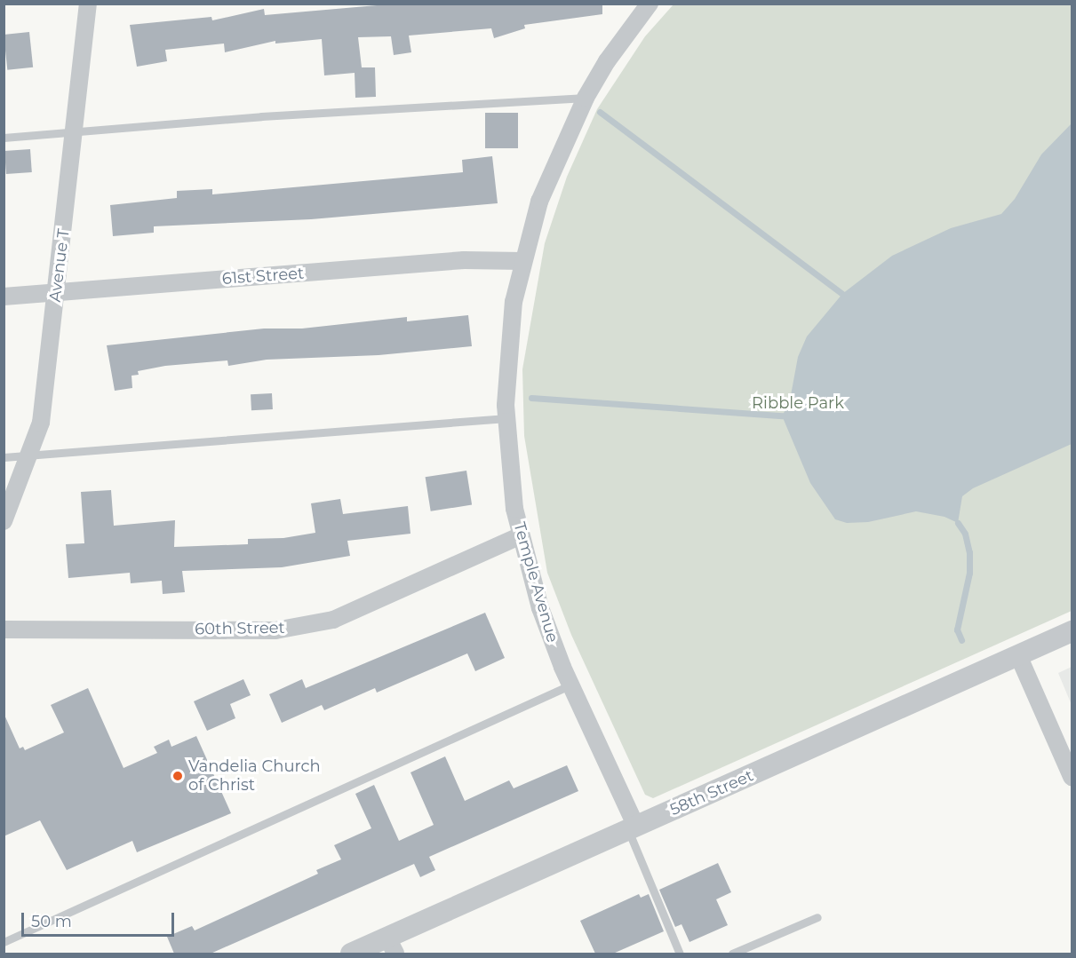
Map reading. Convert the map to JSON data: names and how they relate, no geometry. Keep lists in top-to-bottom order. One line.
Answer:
{"streets":{"street":["Avenue T","61st Street","Temple Avenue","60th Street","58th Street"]},"crossings":[["Avenue T","61st Street"],["61st Street","Temple Avenue"],["Temple Avenue","60th Street"],["Temple Avenue","58th Street"]],"parks":["Ribble Park"],"places":["Vandelia Church of Christ"],"scale_bar":"50 m"}
